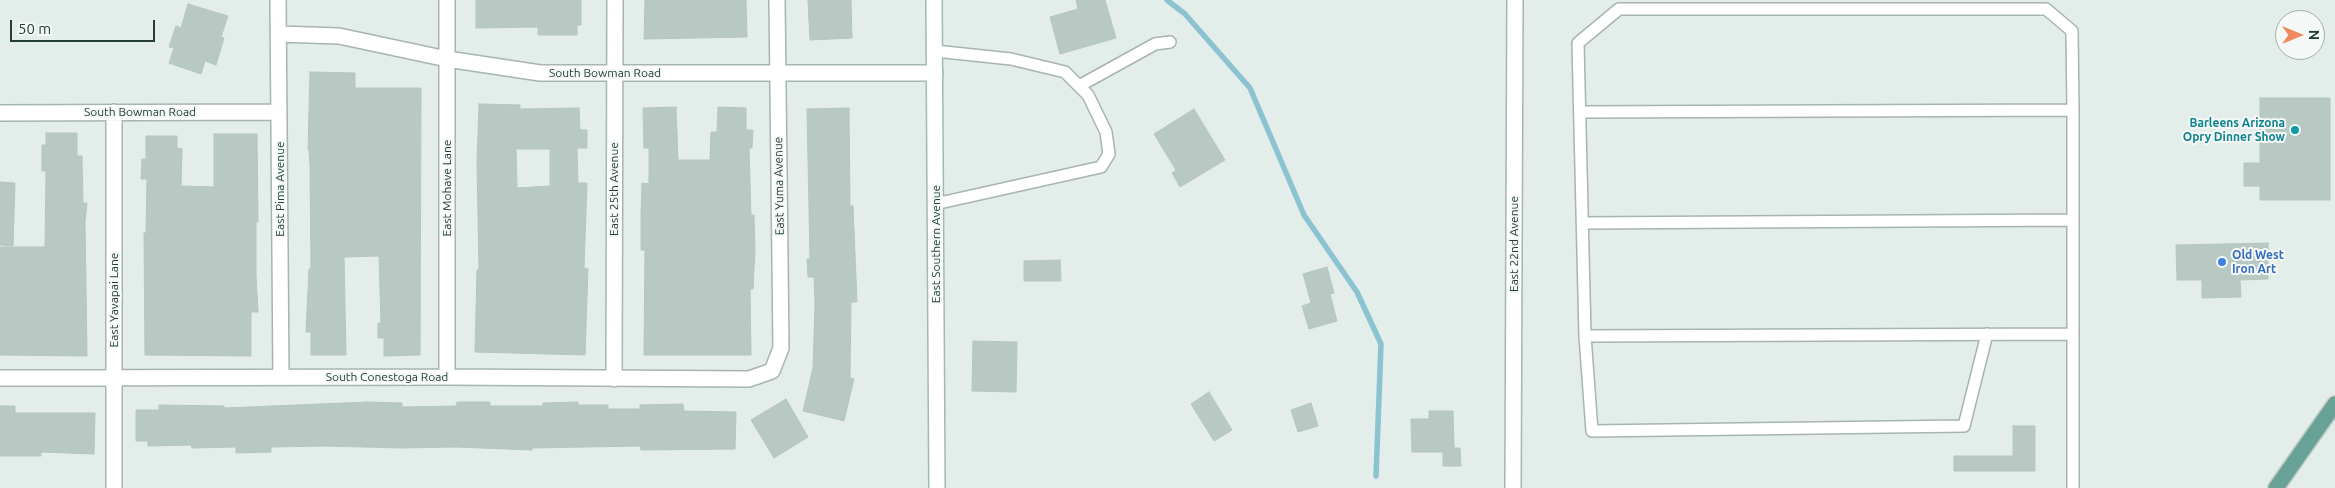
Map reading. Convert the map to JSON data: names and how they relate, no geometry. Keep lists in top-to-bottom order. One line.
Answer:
{"streets":{"street":["South Bowman Road","East Yuma Avenue","East Mohave Lane","East Pima Avenue","East 25th Avenue","East Southern Avenue","East 22nd Avenue","East Yavapai Lane","South Conestoga Road"]},"crossings":[["South Bowman Road","East Yuma Avenue"],["South Bowman Road","East Mohave Lane"],["South Bowman Road","East Pima Avenue"],["South Bowman Road","East 25th Avenue"],["South Bowman Road","East Southern Avenue"],["South Bowman Road","East Yavapai Lane"],["East Yuma Avenue","South Conestoga Road"],["East Mohave Lane","South Conestoga Road"],["East Pima Avenue","South Conestoga Road"],["East 25th Avenue","South Conestoga Road"],["East Yavapai Lane","South Conestoga Road"]],"places":["Barleens Arizona Opry Dinner Show","Old West Iron Art"],"scale_bar":"50 m","north":"right"}
